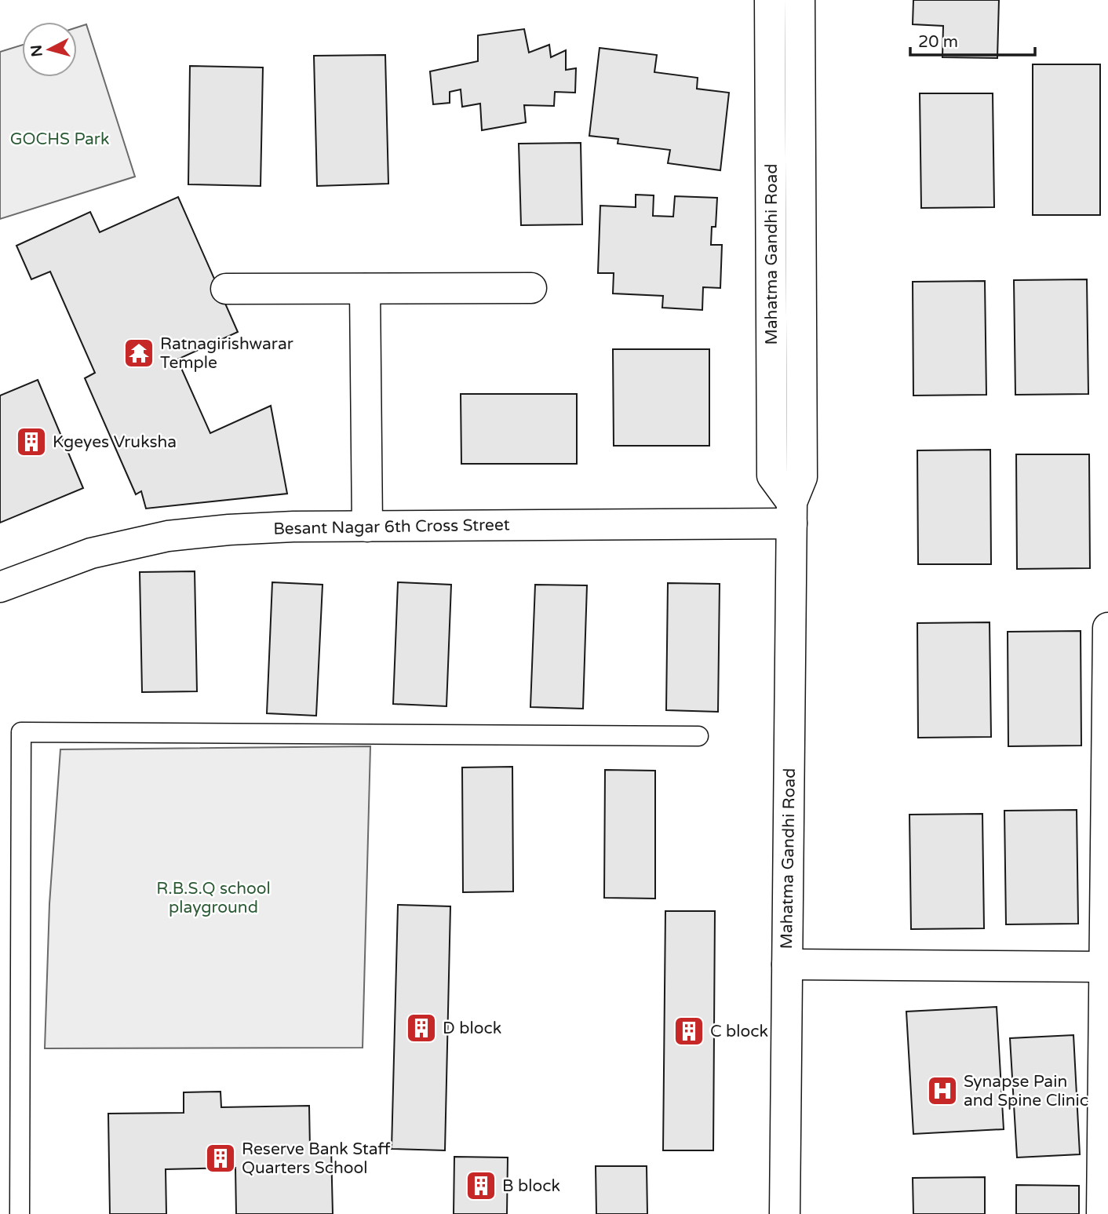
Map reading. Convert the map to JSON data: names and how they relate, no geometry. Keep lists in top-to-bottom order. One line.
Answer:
{"streets":{"street":["Mahatma Gandhi Road","Besant Nagar 6th Cross Street"]},"crossings":[["Mahatma Gandhi Road","Besant Nagar 6th Cross Street"]],"parks":["GOCHS Park","R.B.S.Q school playground"],"places":{"temple":["Ratnagirishwarar Temple"],"building":["Kgeyes Vruksha","D block","C block","Reserve Bank Staff Quarters School","B block"],"hospital":["Synapse Pain and Spine Clinic"]},"scale_bar":"20 m","north":"left"}
